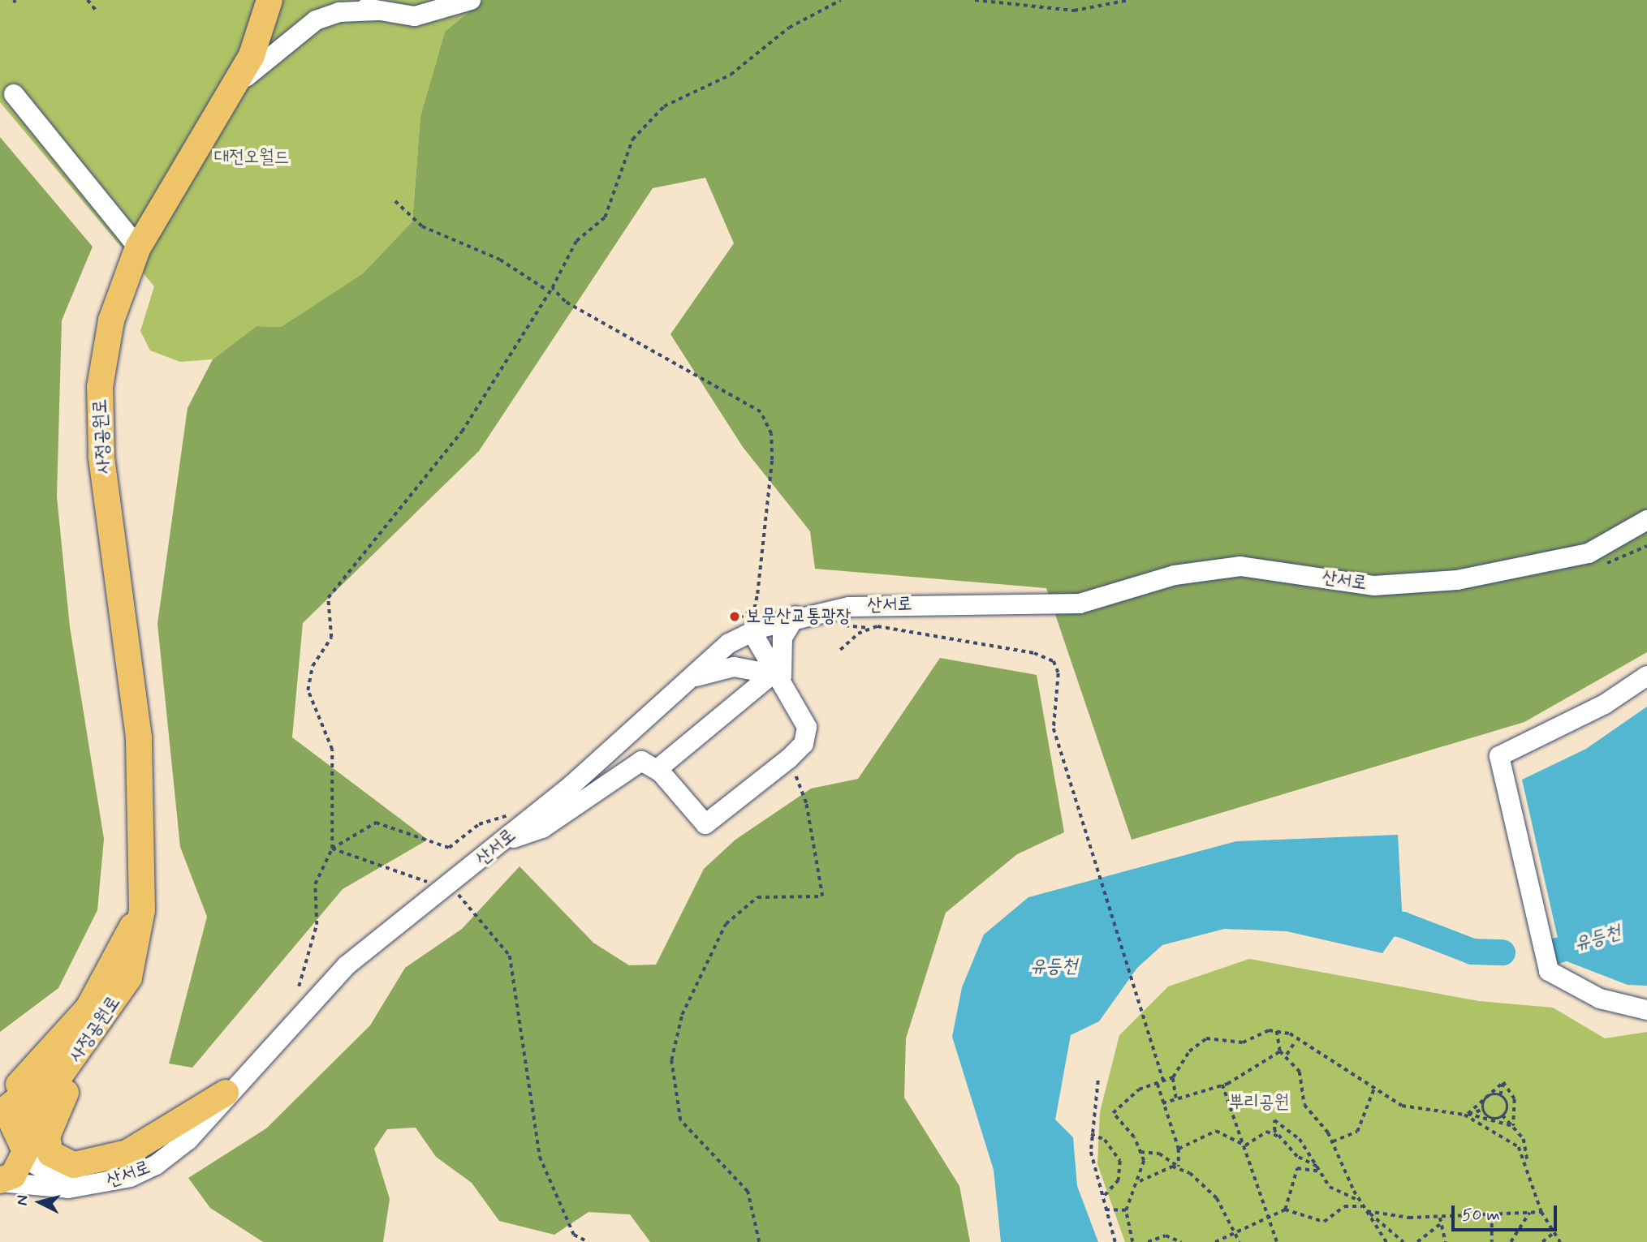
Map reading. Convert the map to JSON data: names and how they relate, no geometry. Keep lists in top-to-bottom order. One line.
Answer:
{"streets":{"main road":["사정공원로"],"street":["산서로"]},"crossings":[["사정공원로","산서로"]],"water":["유등천"],"parks":["대전오월드","뿌리공원"],"places":["보문산교통광장"],"scale_bar":"50 m","north":"left"}
